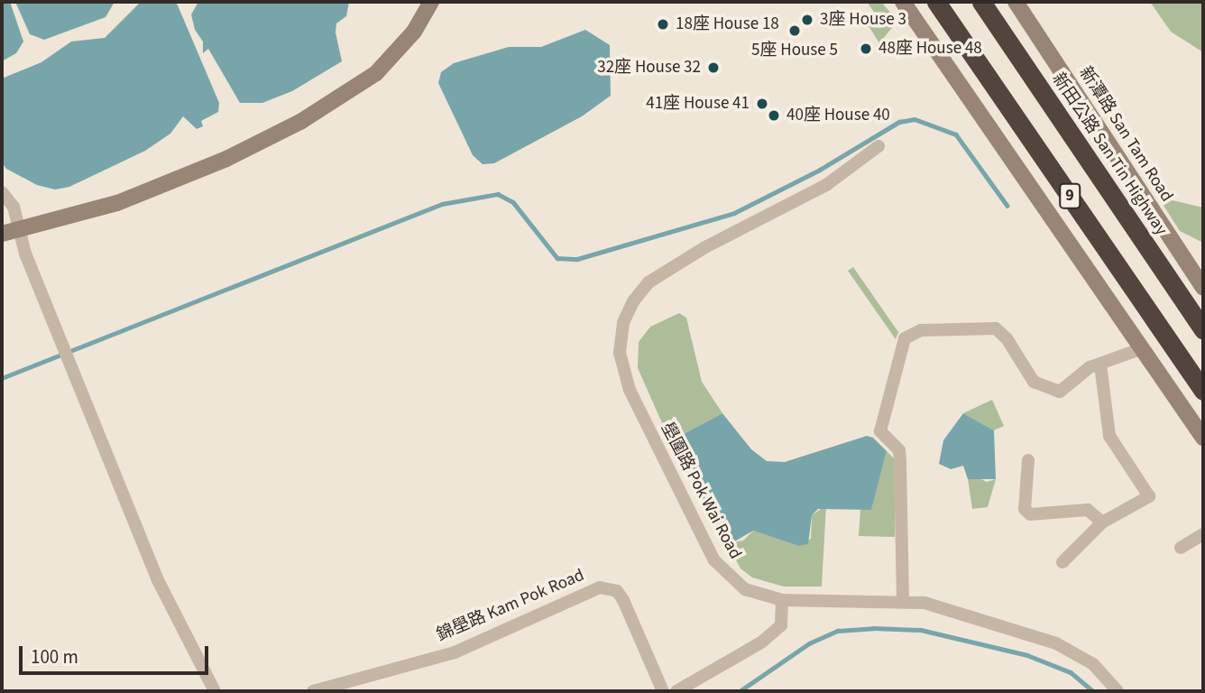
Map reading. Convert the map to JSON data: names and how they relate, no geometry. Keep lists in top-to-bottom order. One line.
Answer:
{"streets":{"highway":["新田公路 San Tin Highway","9"],"street":["新潭路 San Tam Road","壆圍路 Pok Wai Road","錦壆路 Kam Pok Road"]},"places":["3座 House 3","18座 House 18","5座 House 5","48座 House 48","32座 House 32","41座 House 41","40座 House 40"],"scale_bar":"100 m"}
